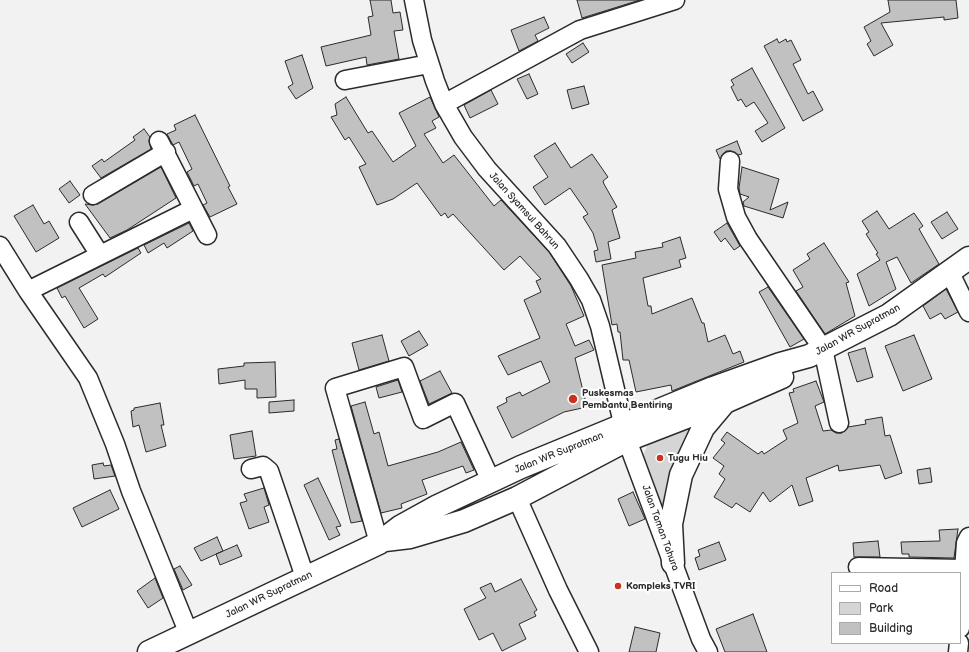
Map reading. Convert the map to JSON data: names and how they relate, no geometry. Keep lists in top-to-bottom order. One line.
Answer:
{"streets":{"highway":["Jalan WR Supratman"],"street":["Jalan Syamsul Bahrun","Jalan Taman Tahura"]},"crossings":[["Jalan Syamsul Bahrun","Jalan WR Supratman"],["Jalan Syamsul Bahrun","Jalan Taman Tahura"],["Jalan WR Supratman","Jalan Taman Tahura"]],"places":["Puskesmas Pembantu Bentiring","Tugu Hiu","Kompleks TVRI"],"legend":["Road","Park","Building"]}
